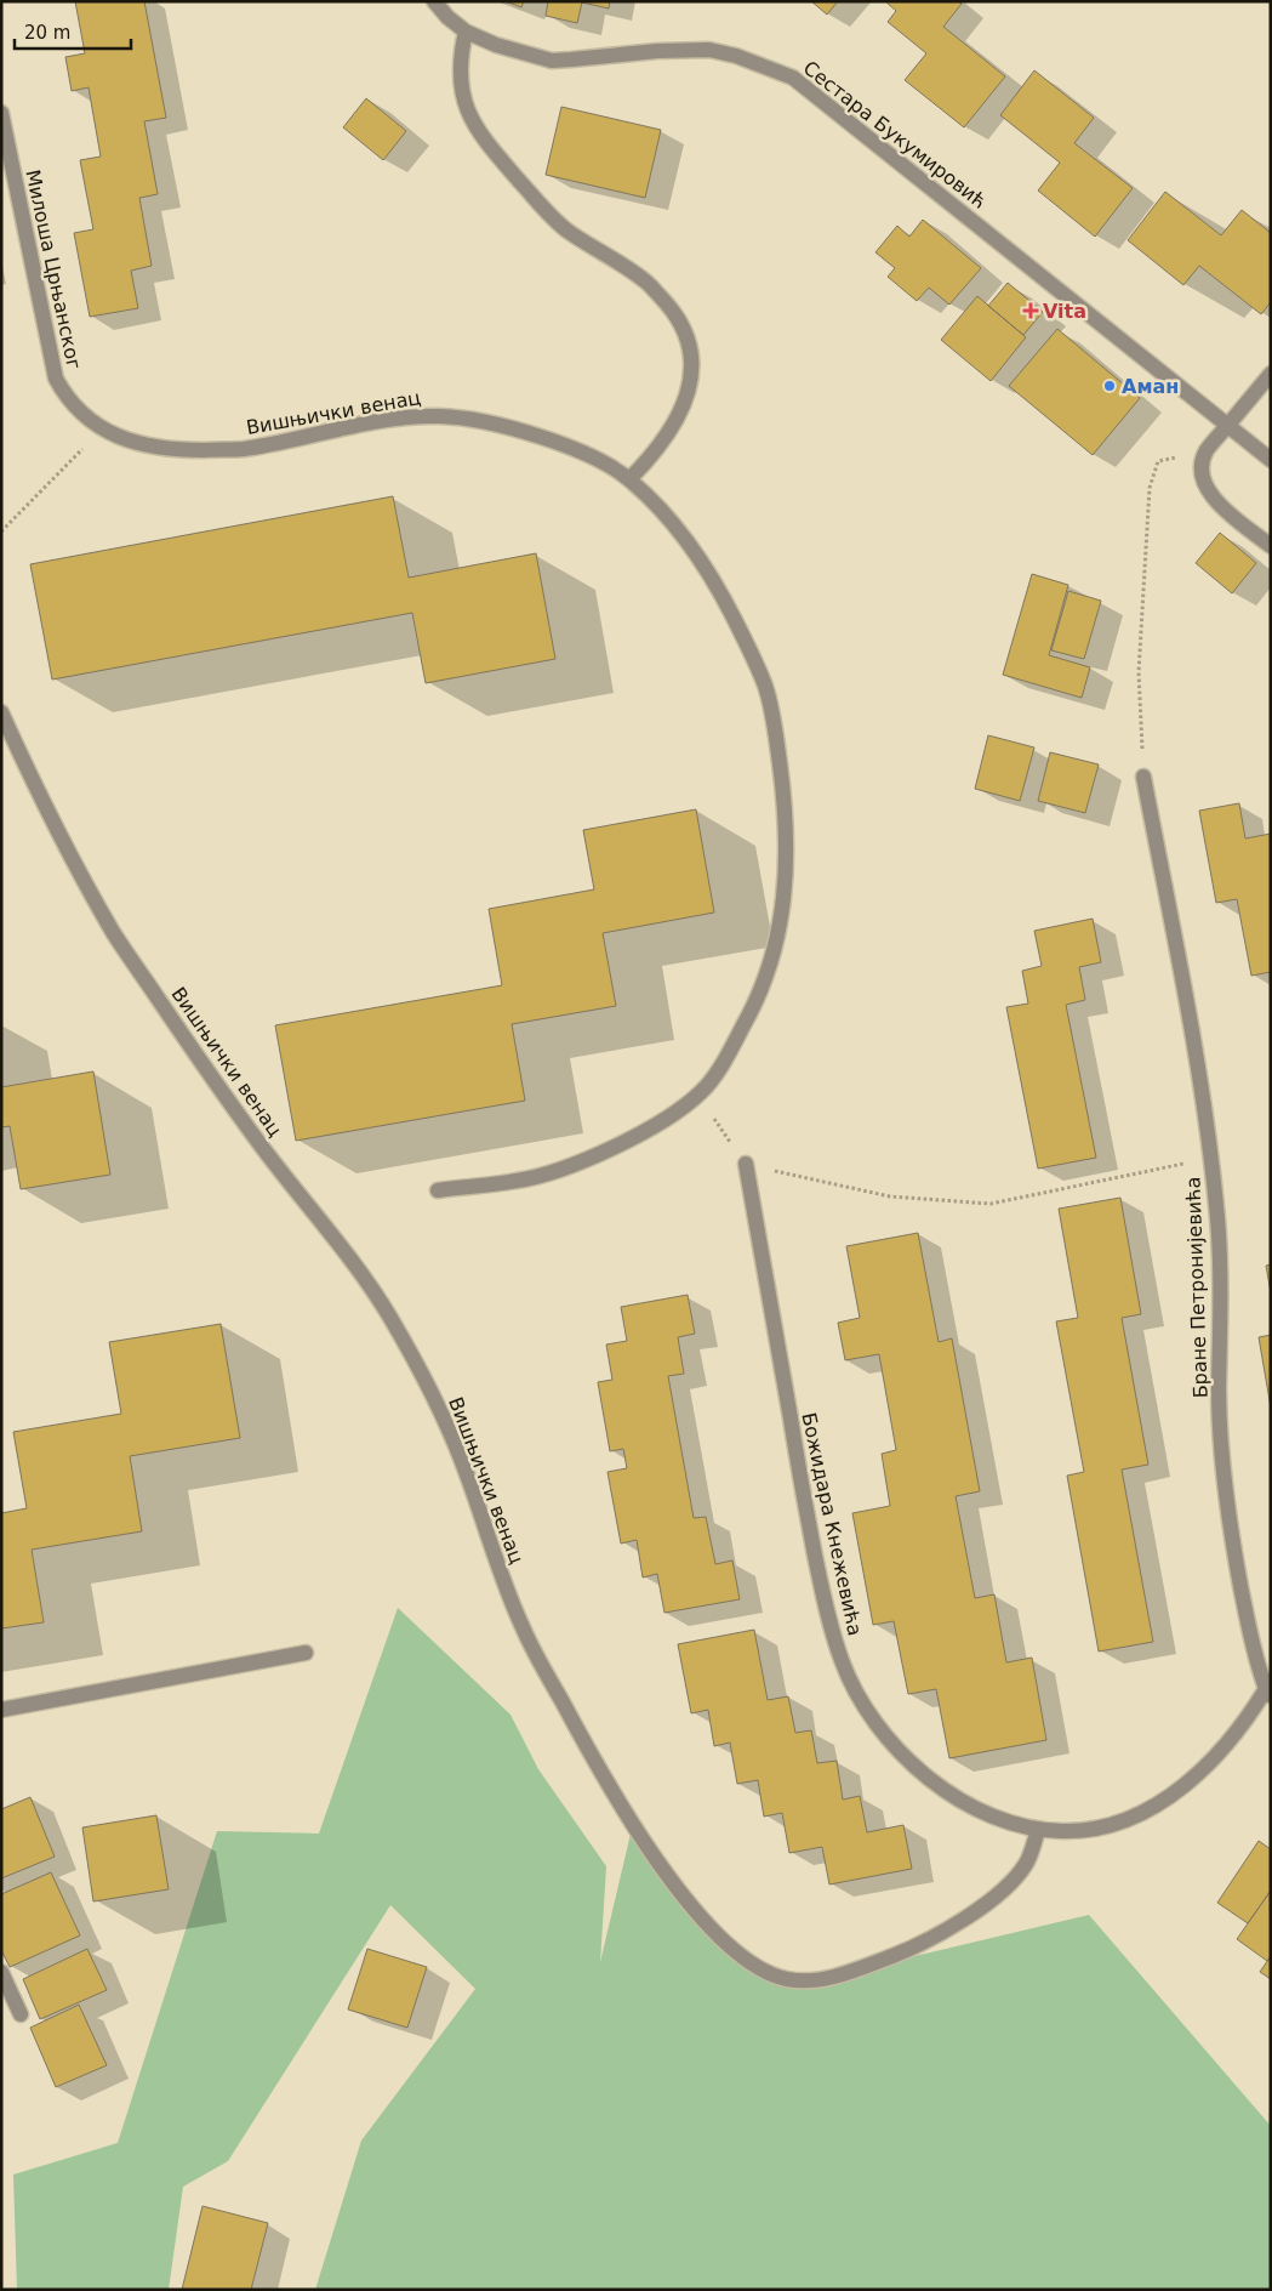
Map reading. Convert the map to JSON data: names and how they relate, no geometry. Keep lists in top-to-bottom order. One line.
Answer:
{"streets":{"street":["Сестара Букумировић","Милоша Црњанског","Вишњички венац","Бране Петронијевића","Божидара Кнежевића"]},"crossings":[["Милоша Црњанског","Вишњички венац"],["Вишњички венац","Божидара Кнежевића"],["Бране Петронијевића","Божидара Кнежевића"]],"places":{"health":["Vita"],"other":["Аман"]},"scale_bar":"20 m"}
